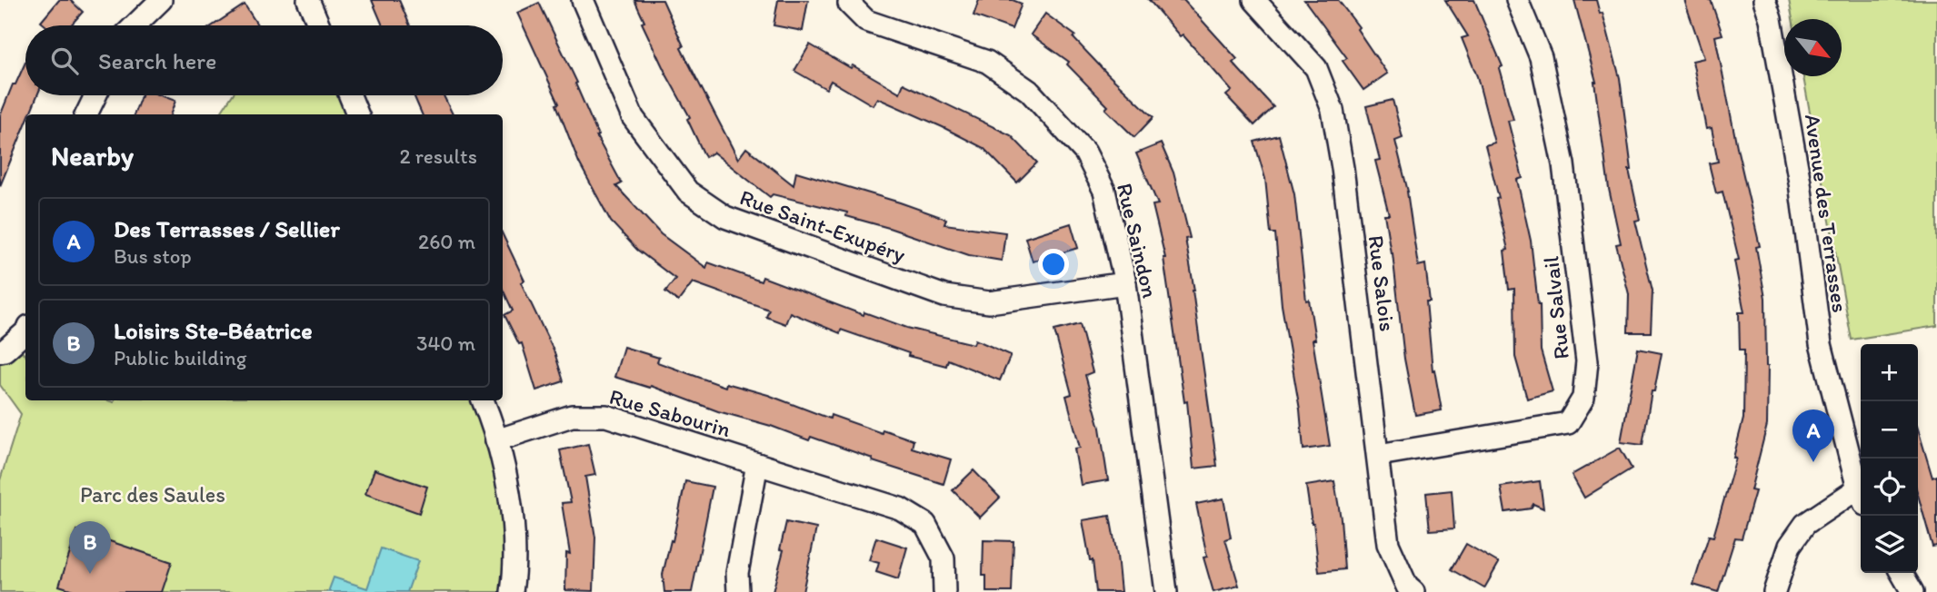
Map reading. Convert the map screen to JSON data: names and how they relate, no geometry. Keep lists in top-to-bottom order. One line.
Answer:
{"streets":{"street":["Avenue des Terrasses","Rue Saint-Exupéry","Rue Saindon","Rue Salois","Rue Salvail","Rue Sabourin"]},"crossings":[["Rue Saint-Exupéry","Rue Saindon"],["Rue Salois","Rue Salvail"]],"parks":["Parc des Saules"],"north":"bottom right","page":{"search":"Search here","heading":["Nearby","2 results"],"list":[{"mark":"A","name":"Des Terrasses / Sellier","note":"Bus stop","value":"260 m"},{"mark":"B","name":"Loisirs Ste-Béatrice","note":"Public building","value":"340 m"}],"map_buttons":["+","−"],"pins":["A","B"]}}
